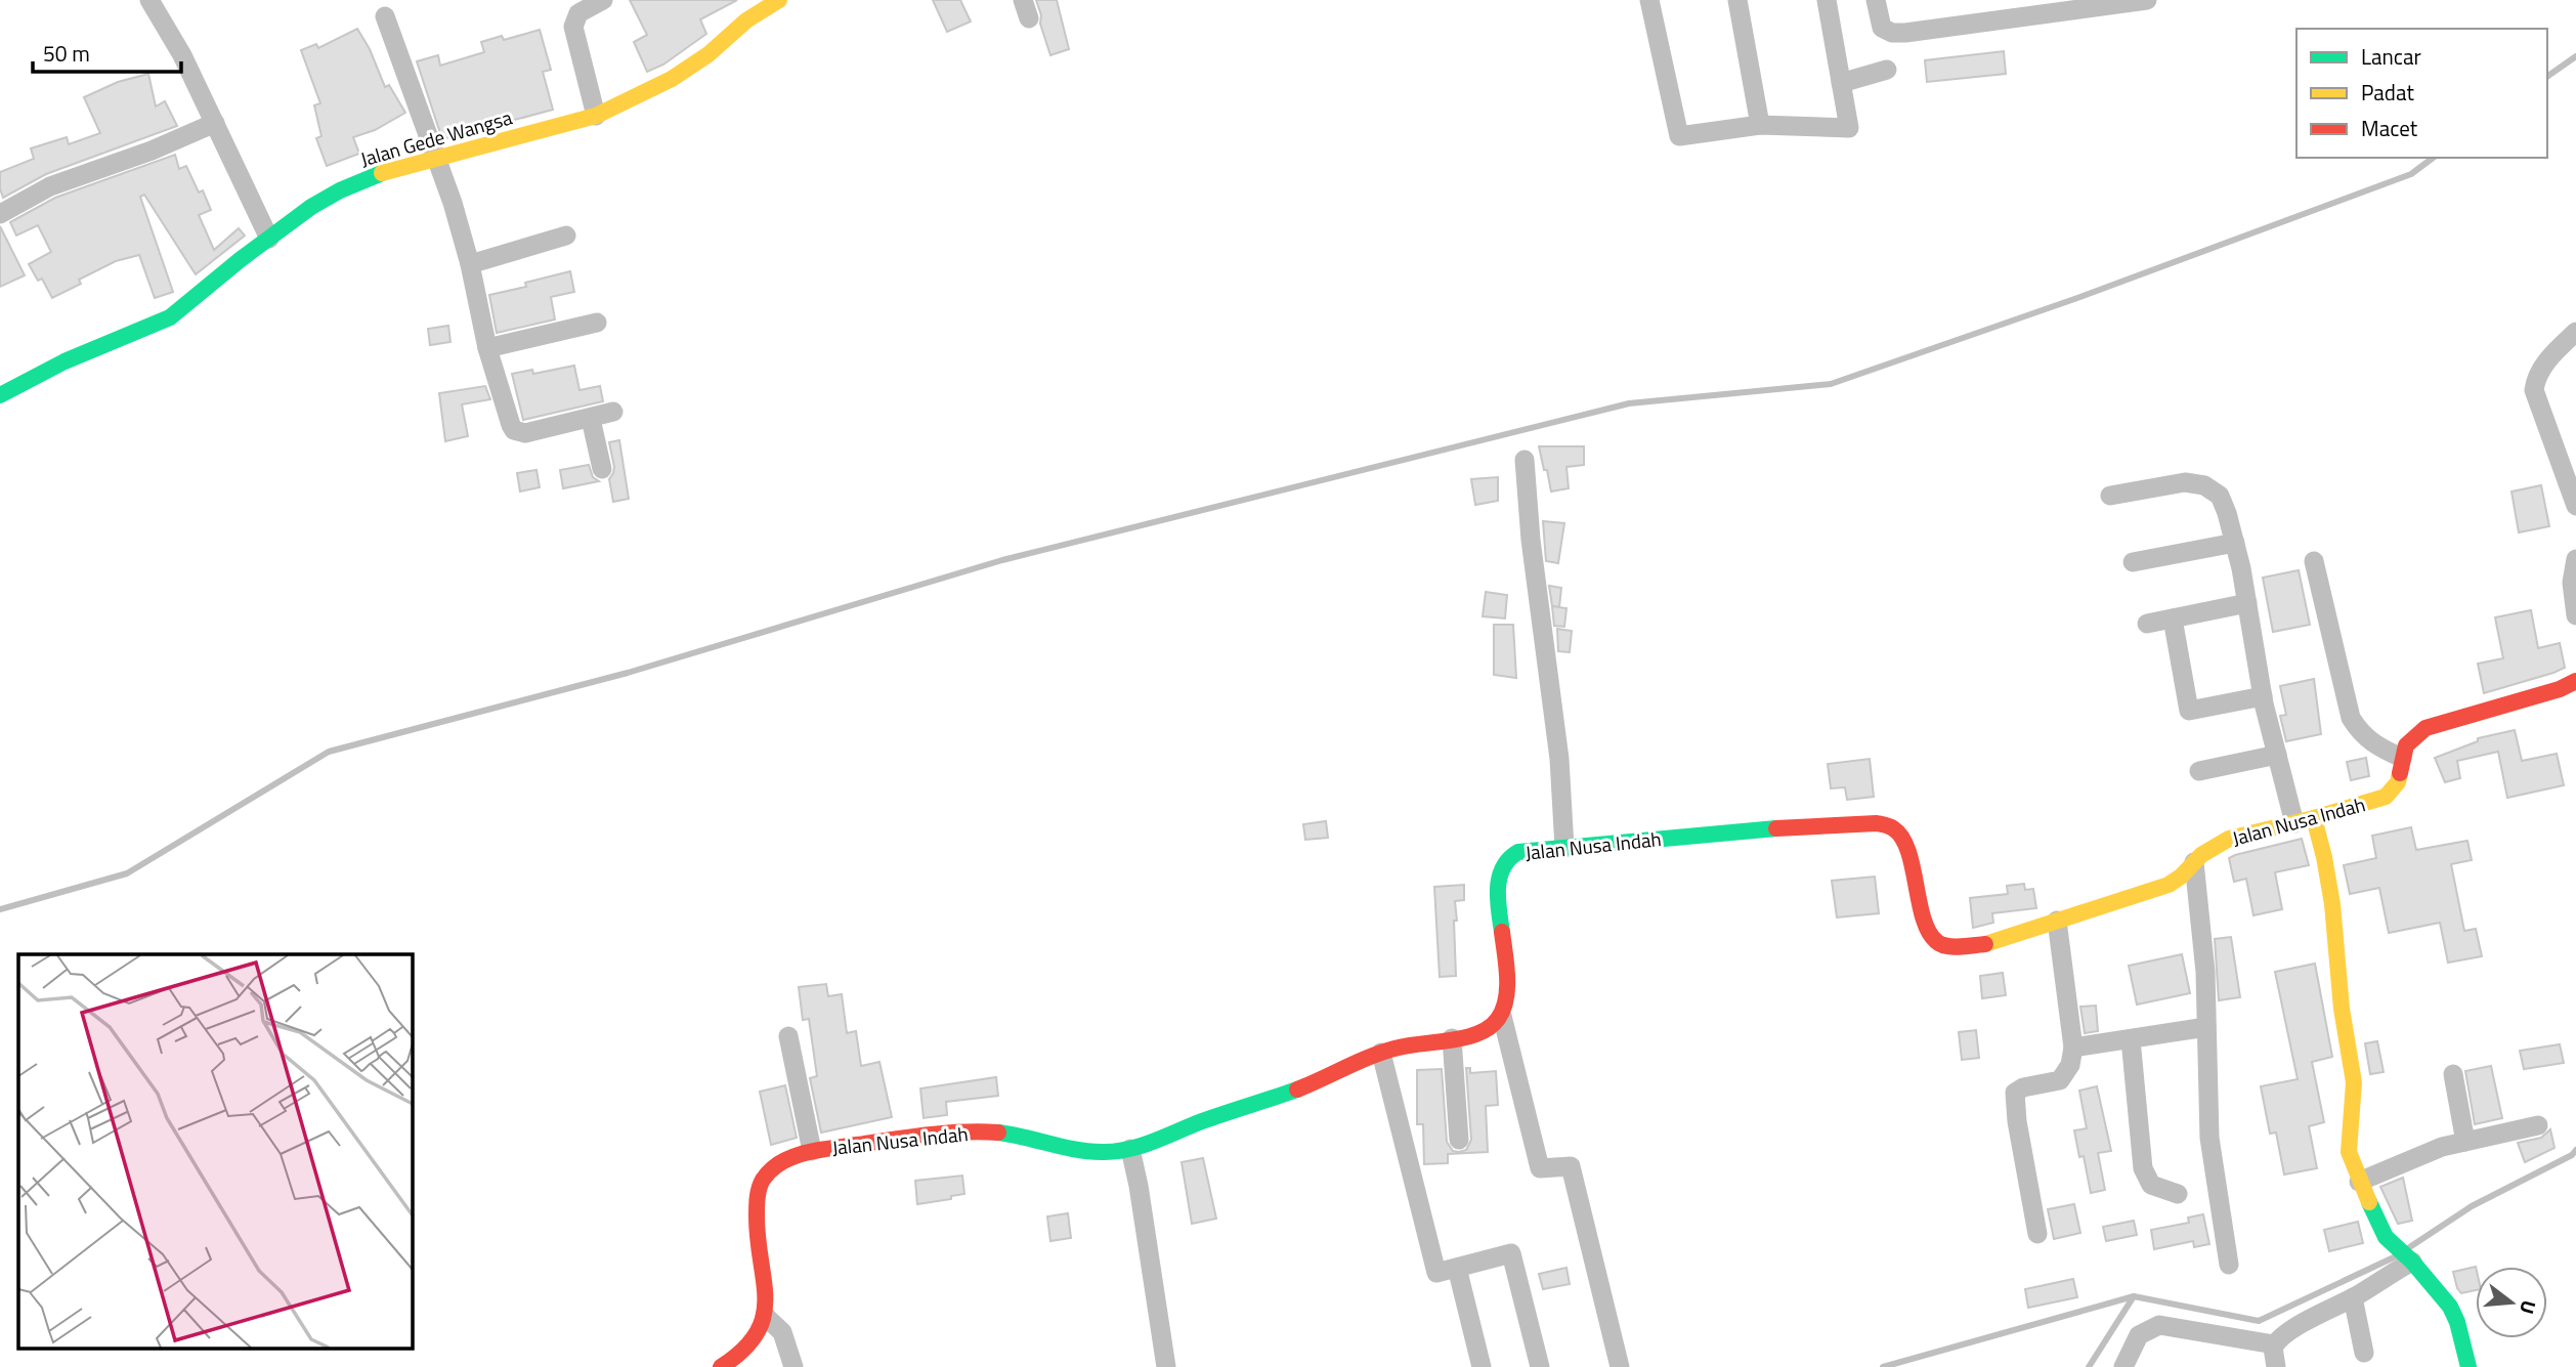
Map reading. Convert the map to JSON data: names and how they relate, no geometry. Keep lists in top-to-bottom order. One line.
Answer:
{"streets":{"street":["Jalan Gede Wangsa","Jalan Nusa Indah"]},"legend":["Lancar","Padat","Macet"],"scale_bar":"50 m","north":"right"}
